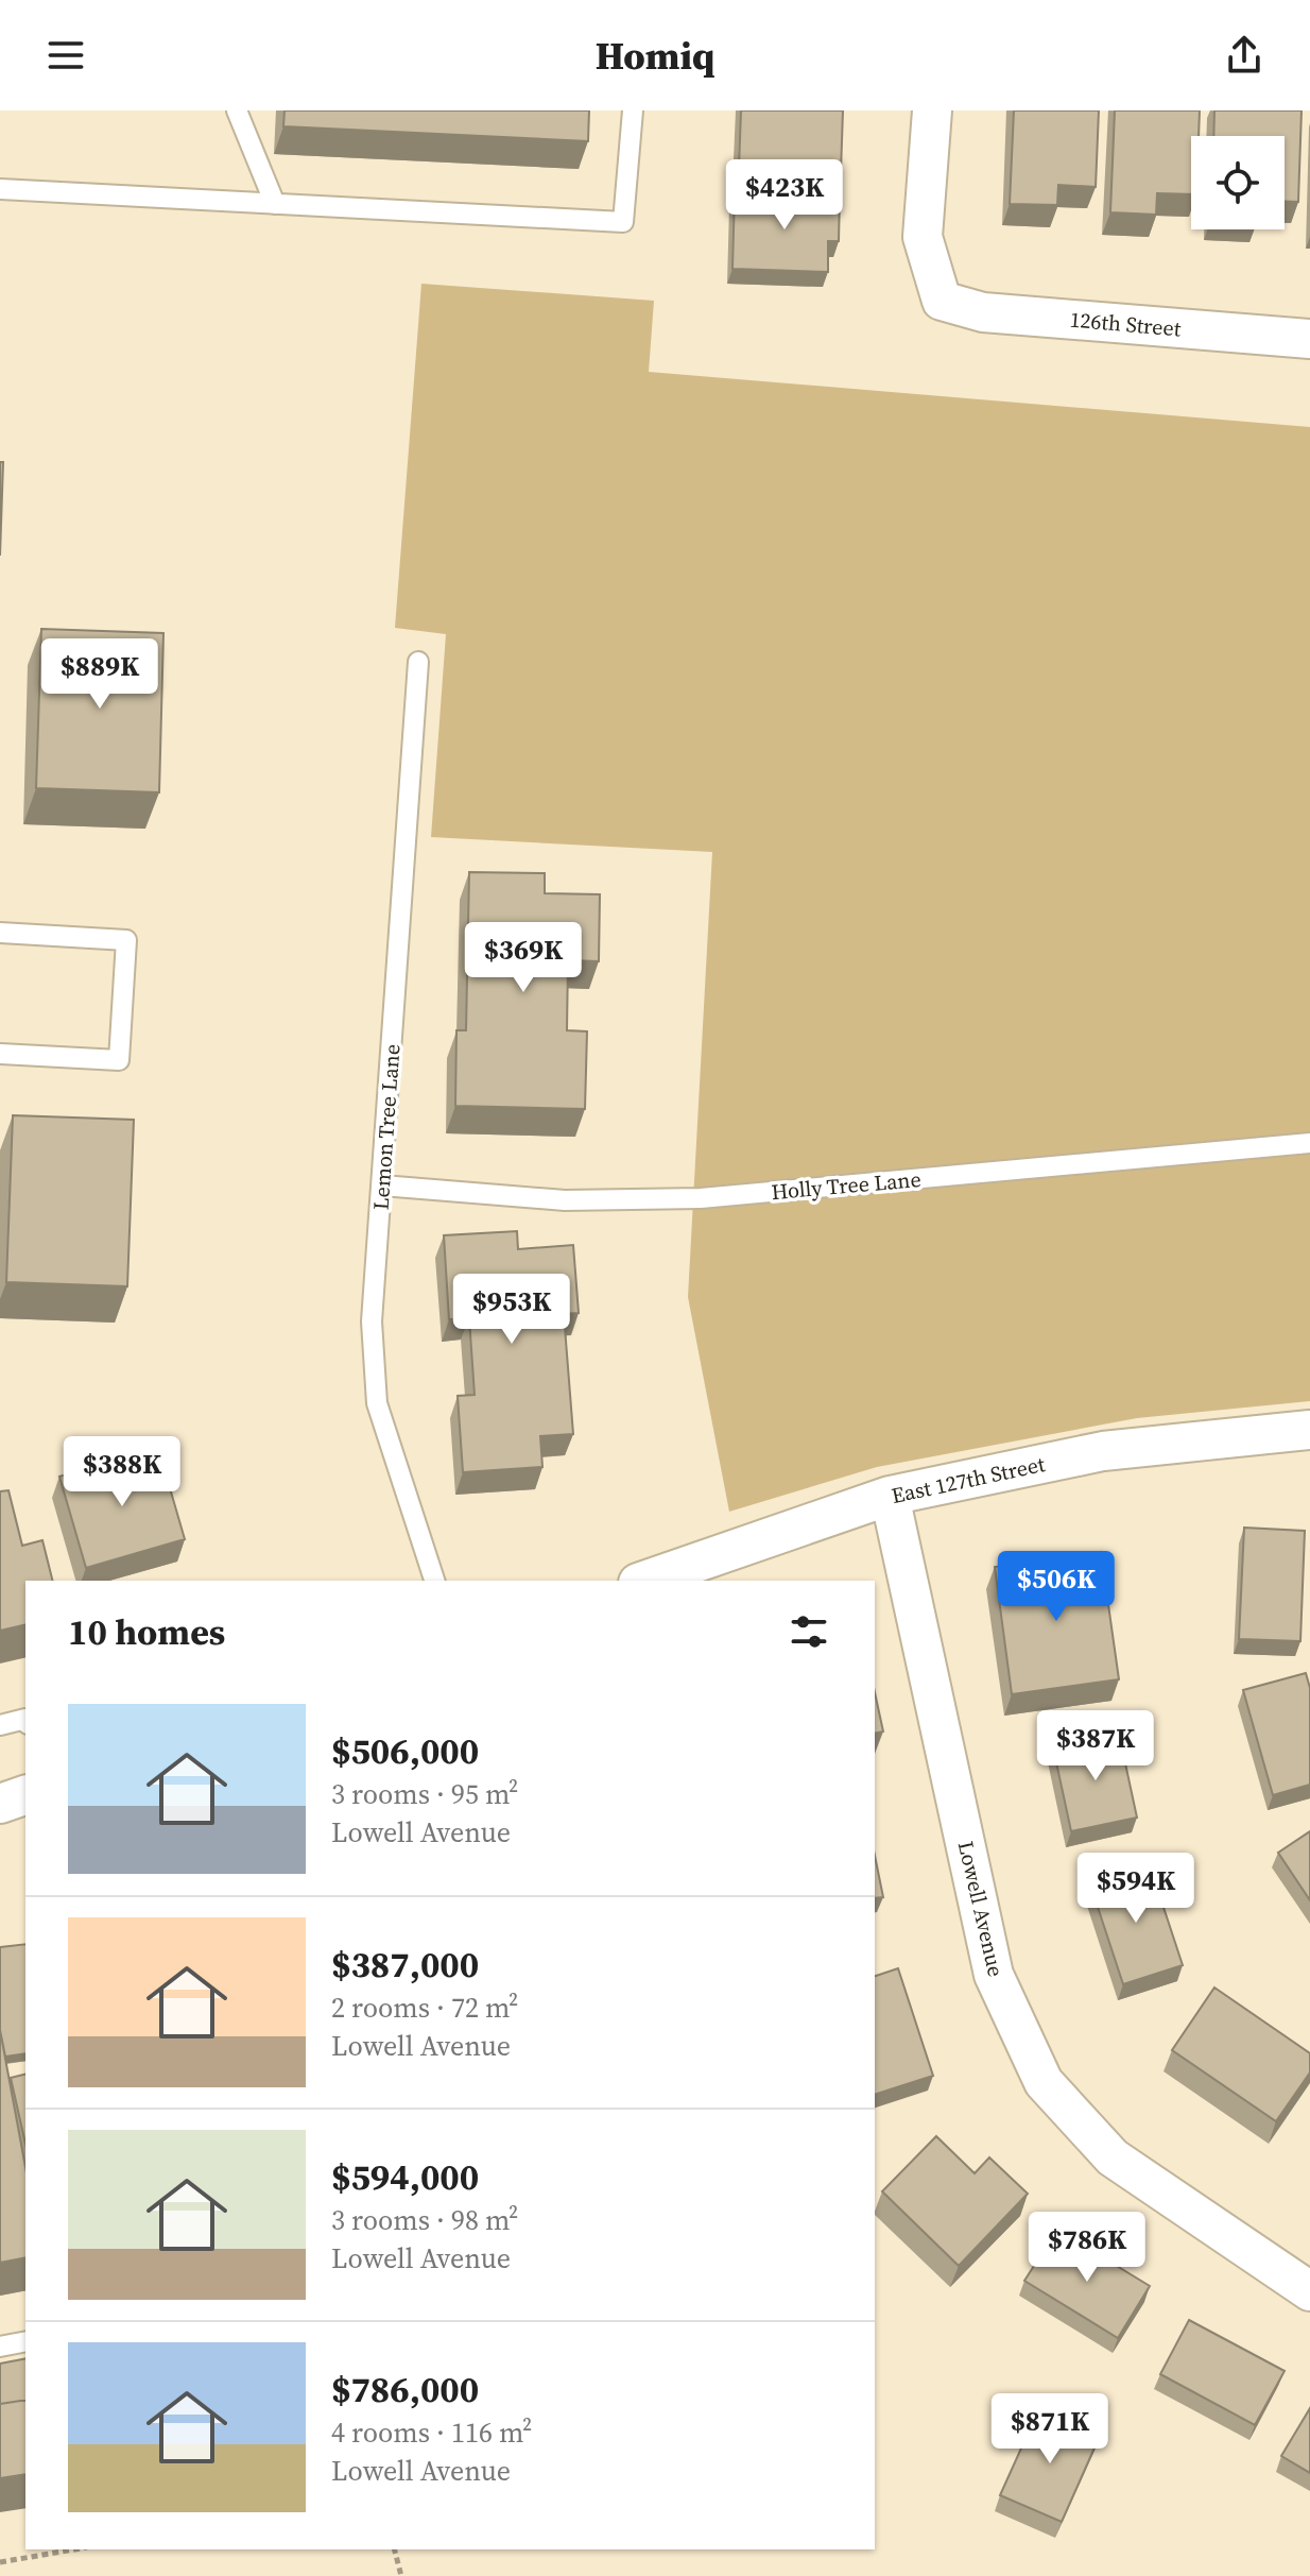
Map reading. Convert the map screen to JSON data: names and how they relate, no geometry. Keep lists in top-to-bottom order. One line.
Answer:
{"streets":{"street":["126th Street","East 127th Street","Lowell Avenue"],"lane":["Lemon Tree Lane","Holly Tree Lane"]},"crossings":[["Lemon Tree Lane","Holly Tree Lane"],["East 127th Street","Lowell Avenue"]],"page":{"header":"Homiq","price":["$423K","$889K","$369K","$953K","$388K","$506K","$387K","$594K","$786K","$871K"],"heading":"10 homes","list":[{"name":"$506,000","note":"3 rooms · 95 m² · Lowell Avenue"},{"name":"$387,000","note":"2 rooms · 72 m² · Lowell Avenue"},{"name":"$594,000","note":"3 rooms · 98 m² · Lowell Avenue"},{"name":"$786,000","note":"4 rooms · 116 m² · Lowell Avenue"}]}}
